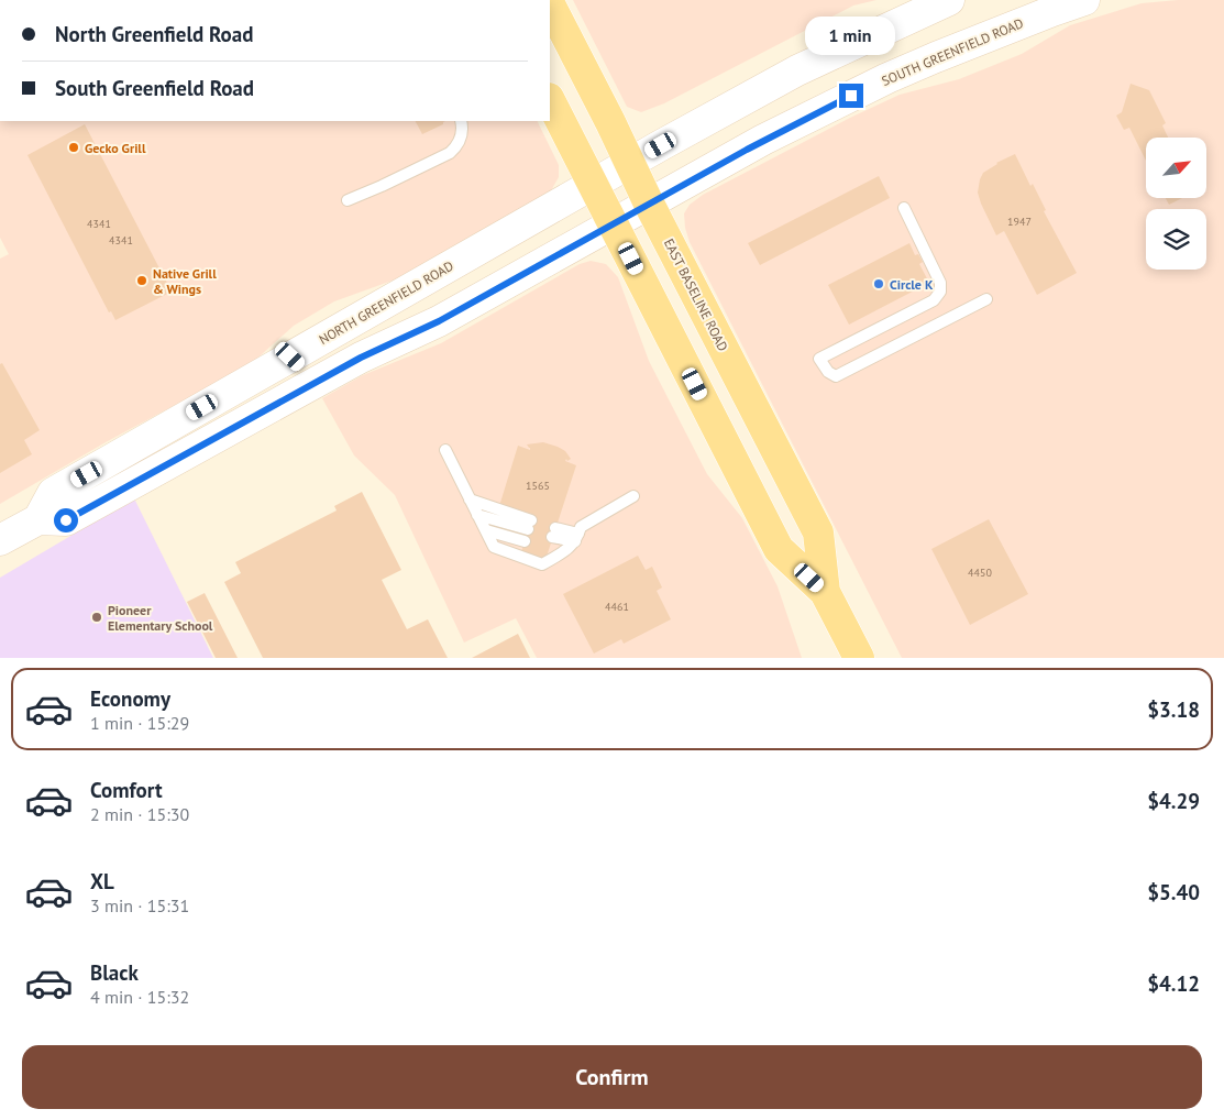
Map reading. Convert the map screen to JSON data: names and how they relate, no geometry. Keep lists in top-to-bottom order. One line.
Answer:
{"streets":{"main road":["SOUTH GREENFIELD ROAD","EAST BASELINE ROAD","NORTH GREENFIELD ROAD"]},"crossings":[["SOUTH GREENFIELD ROAD","EAST BASELINE ROAD"],["EAST BASELINE ROAD","NORTH GREENFIELD ROAD"]],"places":["Gecko Grill","Native Grill & Wings","Circle K","Pioneer Elementary School"],"house_numbers":["1947","4341","4341","1565","4450","4461"],"north":"top right","page":{"banner":["North Greenfield Road","South Greenfield Road"],"bubble":"1 min","list":[{"name":"Economy","note":"1 min · 15:29","value":"$3.18"},{"name":"Comfort","note":"2 min · 15:30","value":"$4.29"},{"name":"XL","note":"3 min · 15:31","value":"$5.40"},{"name":"Black","note":"4 min · 15:32","value":"$4.12"}],"buttons":"Confirm"}}
